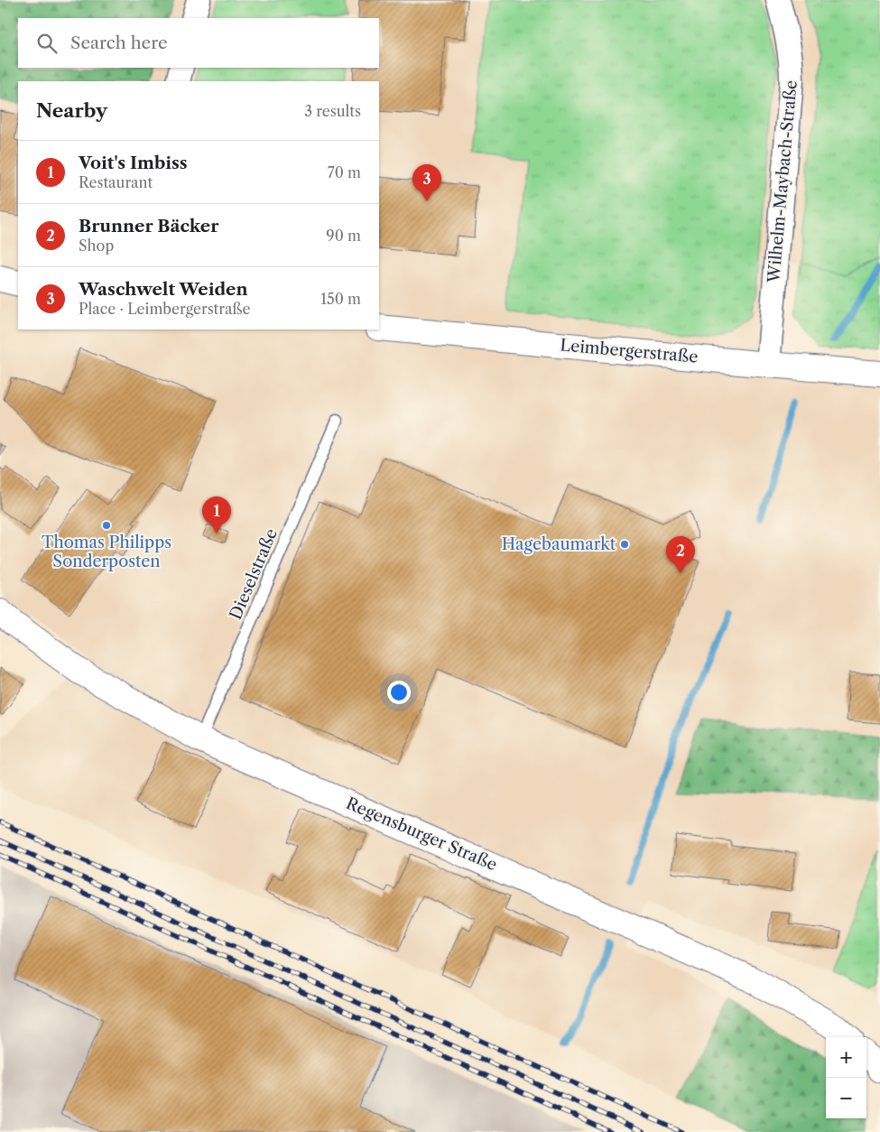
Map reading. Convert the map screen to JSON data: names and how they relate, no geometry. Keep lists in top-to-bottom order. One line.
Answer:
{"streets":{"main road":["Leimbergerstraße","Regensburger Straße"],"street":["Wilhelm-Maybach-Straße"],"lane":["Dieselstraße"]},"crossings":[["Wilhelm-Maybach-Straße","Leimbergerstraße"],["Dieselstraße","Regensburger Straße"]],"places":["Thomas Philipps Sonderposten","Hagebaumarkt"],"page":{"search":"Search here","heading":["Nearby","3 results"],"list":[{"mark":"1","name":"Voit's Imbiss","note":"Restaurant","value":"70 m"},{"mark":"2","name":"Brunner Bäcker","note":"Shop","value":"90 m"},{"mark":"3","name":"Waschwelt Weiden","note":"Place · Leimbergerstraße","value":"150 m"}],"pins":["3","1","2"],"map_buttons":["+","−"]}}
